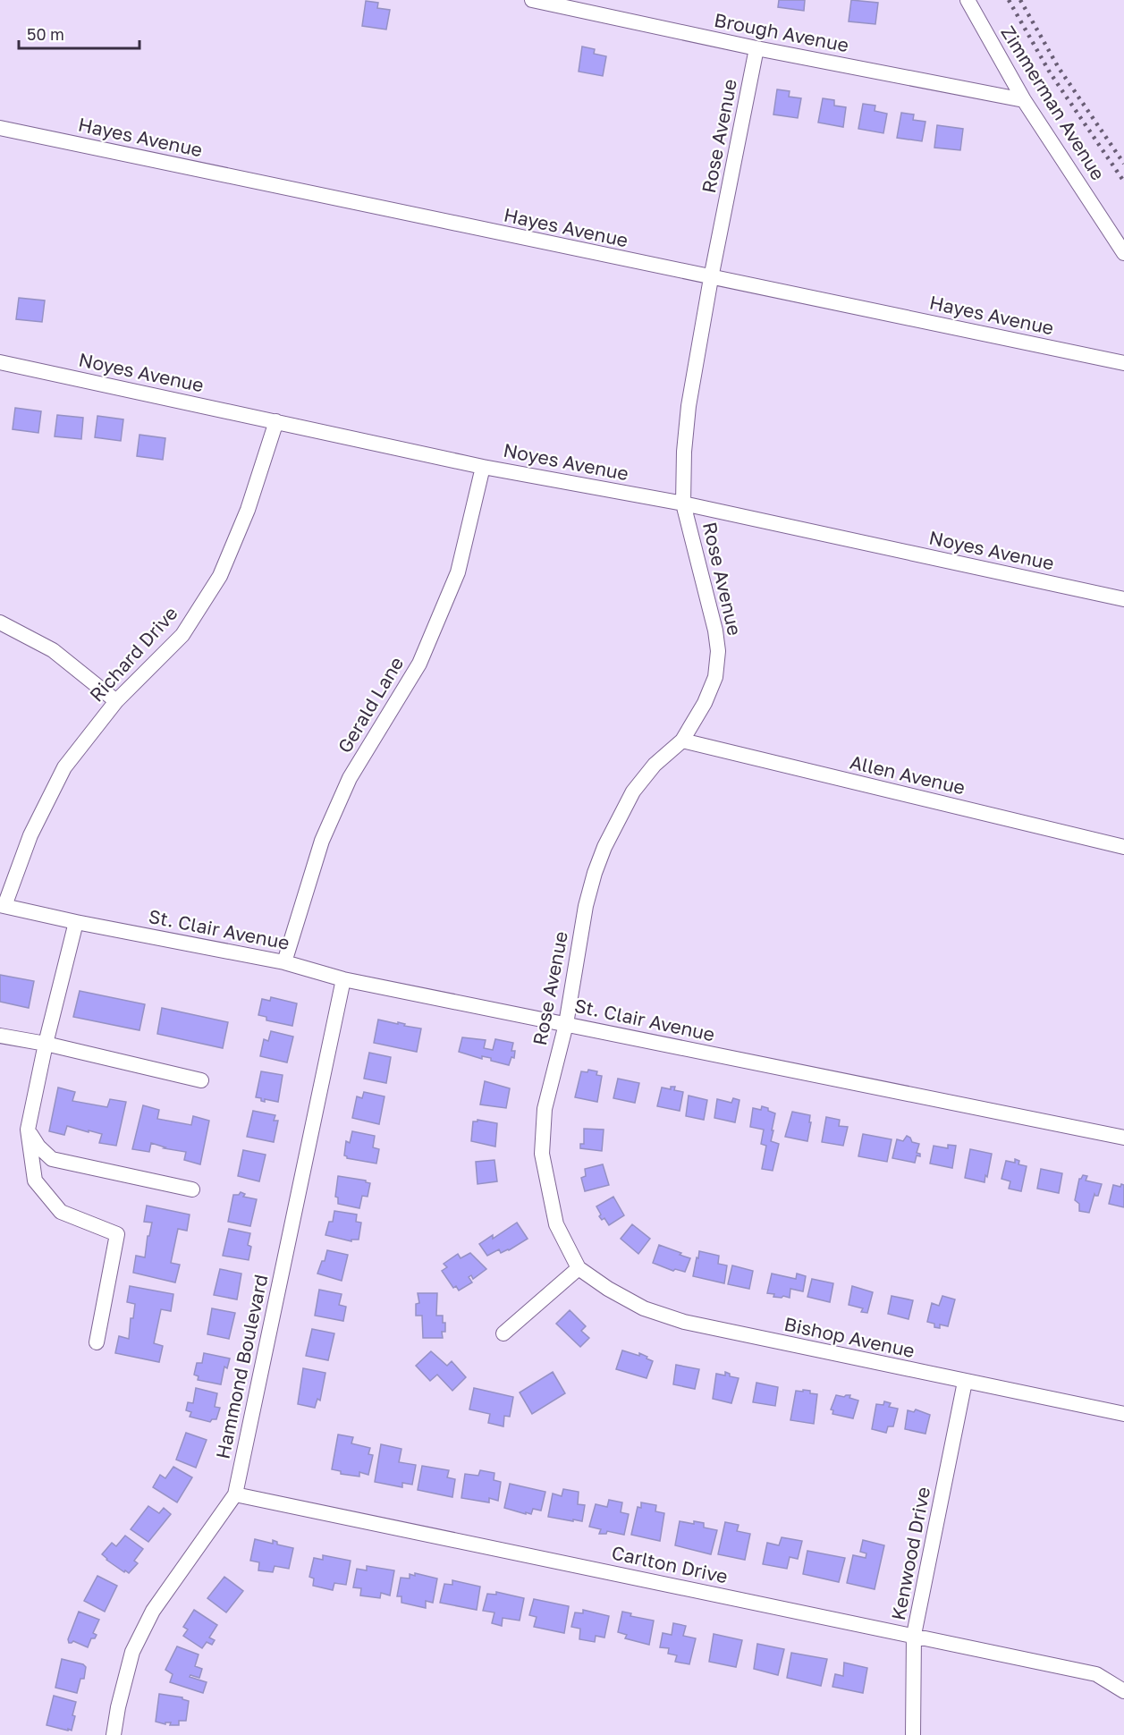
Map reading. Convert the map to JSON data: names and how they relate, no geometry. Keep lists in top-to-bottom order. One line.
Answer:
{"streets":{"street":["Brough Avenue","Zimmerman Avenue","Rose Avenue","Hayes Avenue","Noyes Avenue","Richard Drive","Gerald Lane","Allen Avenue","St. Clair Avenue","Bishop Avenue","Hammond Boulevard","Kenwood Drive","Carlton Drive"]},"crossings":[["Brough Avenue","Zimmerman Avenue"],["Brough Avenue","Rose Avenue"],["Rose Avenue","Hayes Avenue"],["Rose Avenue","Noyes Avenue"],["Rose Avenue","Allen Avenue"],["Rose Avenue","St. Clair Avenue"],["Rose Avenue","Bishop Avenue"],["Noyes Avenue","Richard Drive"],["Noyes Avenue","Gerald Lane"],["Richard Drive","St. Clair Avenue"],["Gerald Lane","St. Clair Avenue"],["St. Clair Avenue","Hammond Boulevard"],["Bishop Avenue","Kenwood Drive"],["Hammond Boulevard","Carlton Drive"],["Kenwood Drive","Carlton Drive"]],"scale_bar":"50 m"}
